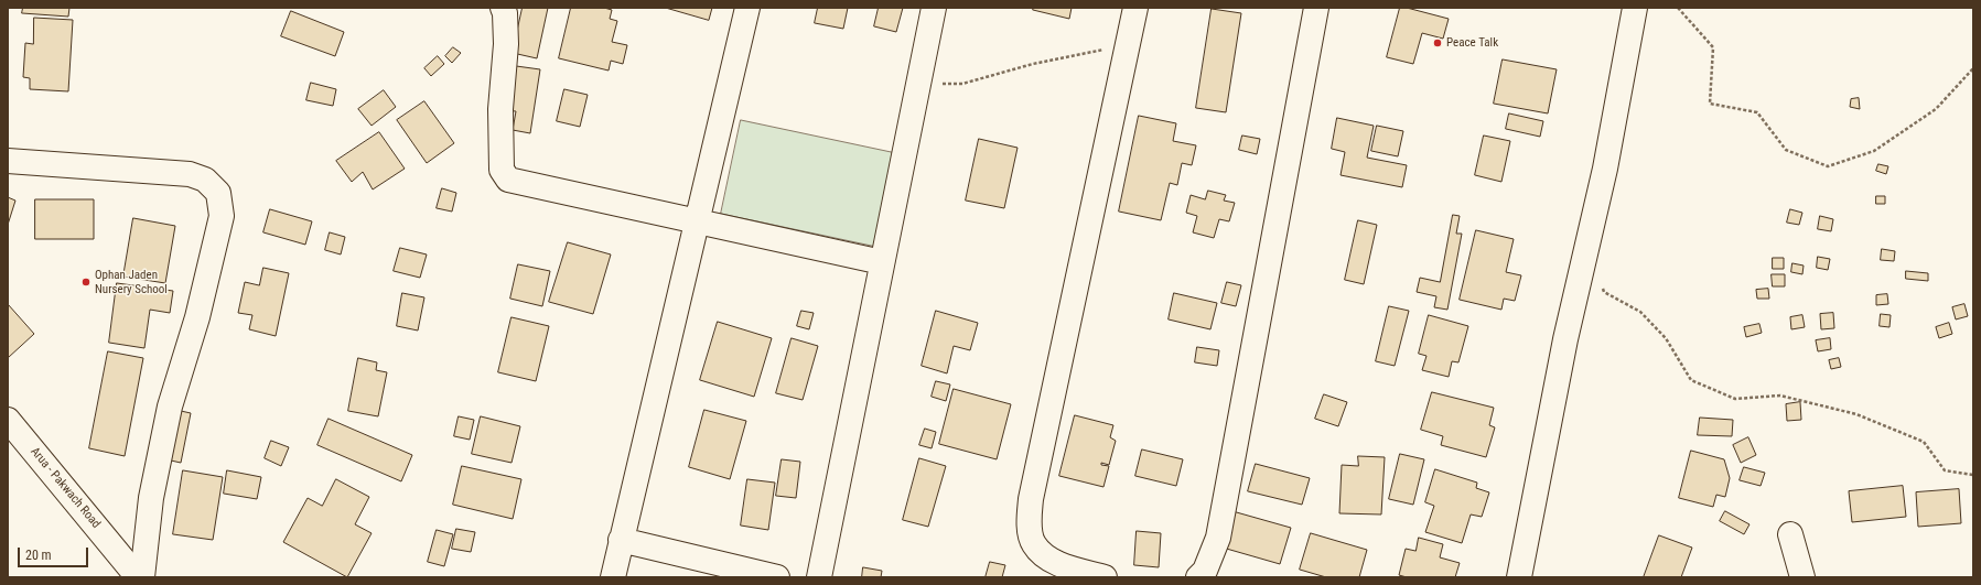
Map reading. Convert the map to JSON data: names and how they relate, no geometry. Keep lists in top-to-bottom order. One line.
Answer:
{"streets":{"street":["Arua - Pakwach Road"]},"places":["Peace Talk","Ophan Jaden Nursery School"],"scale_bar":"20 m"}
